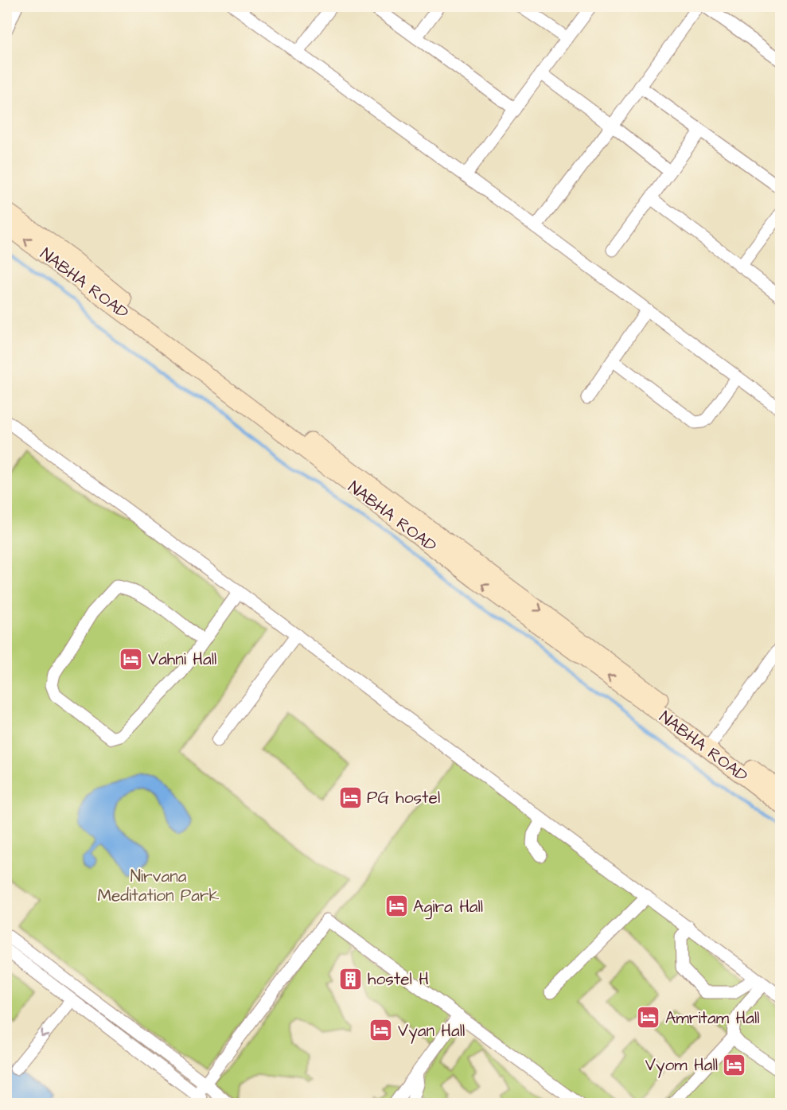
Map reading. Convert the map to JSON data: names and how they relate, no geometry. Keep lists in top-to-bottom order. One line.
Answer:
{"streets":{"main road":["NABHA ROAD"]},"parks":["Nirvana Meditation Park"],"places":{"hotel":["Vahni Hall","PG hostel","Agira Hall","Amritam Hall","Vyan Hall","Vyom Hall"],"building":["hostel H"]}}
